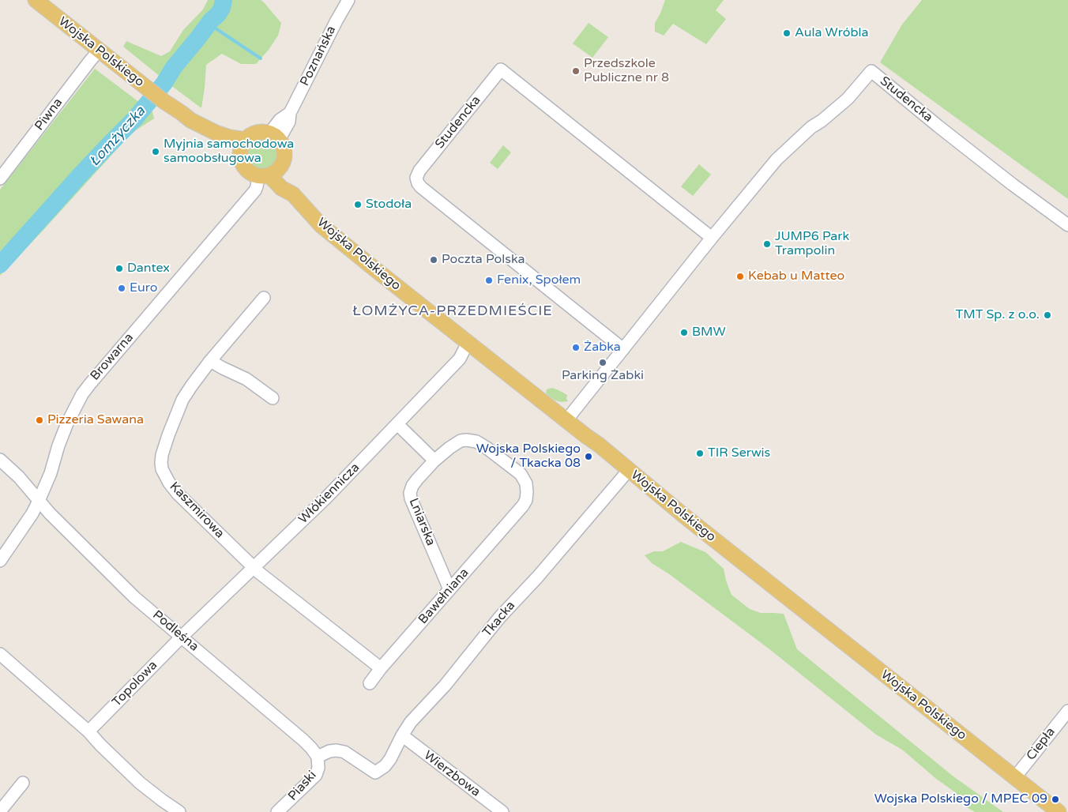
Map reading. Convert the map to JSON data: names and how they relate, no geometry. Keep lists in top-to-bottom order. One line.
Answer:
{"streets":{"main road":["Wojska Polskiego"],"street":["Poznańska","Studencka","Piwna","Browarna","Włókiennicza","Kaszmirowa","Lniarska","Bawełniana","Tkacka","Podleśna","Topolowa","Ciepła","Wierzbowa","Piaski"]},"crossings":[["Wojska Polskiego","Poznańska"],["Wojska Polskiego","Studencka"],["Wojska Polskiego","Piwna"],["Wojska Polskiego","Browarna"],["Wojska Polskiego","Włókiennicza"],["Wojska Polskiego","Tkacka"],["Wojska Polskiego","Ciepła"],["Poznańska","Browarna"],["Browarna","Podleśna"],["Włókiennicza","Kaszmirowa"],["Włókiennicza","Podleśna"],["Włókiennicza","Topolowa"],["Lniarska","Bawełniana"],["Tkacka","Podleśna"],["Tkacka","Wierzbowa"],["Tkacka","Piaski"],["Podleśna","Topolowa"],["Podleśna","Piaski"]],"districts":["ŁOMŻYCA-PRZEDMIEŚCIE"],"water":["Łomżyczka"],"places":["Aula Wróbla","Przedszkole Publiczne nr 8","Myjnia samochodowa samoobsługowa","Stodoła","JUMP6 Park Trampolin","Poczta Polska","Dantex","Kebab u Matteo","Fenix, Społem","Euro","TMT Sp. z o.o.","BMW","Żabka","Parking Żabki","Pizzeria Sawana","TIR Serwis","Wojska Polskiego / Tkacka 08","Wojska Polskiego / MPEC 09"]}
